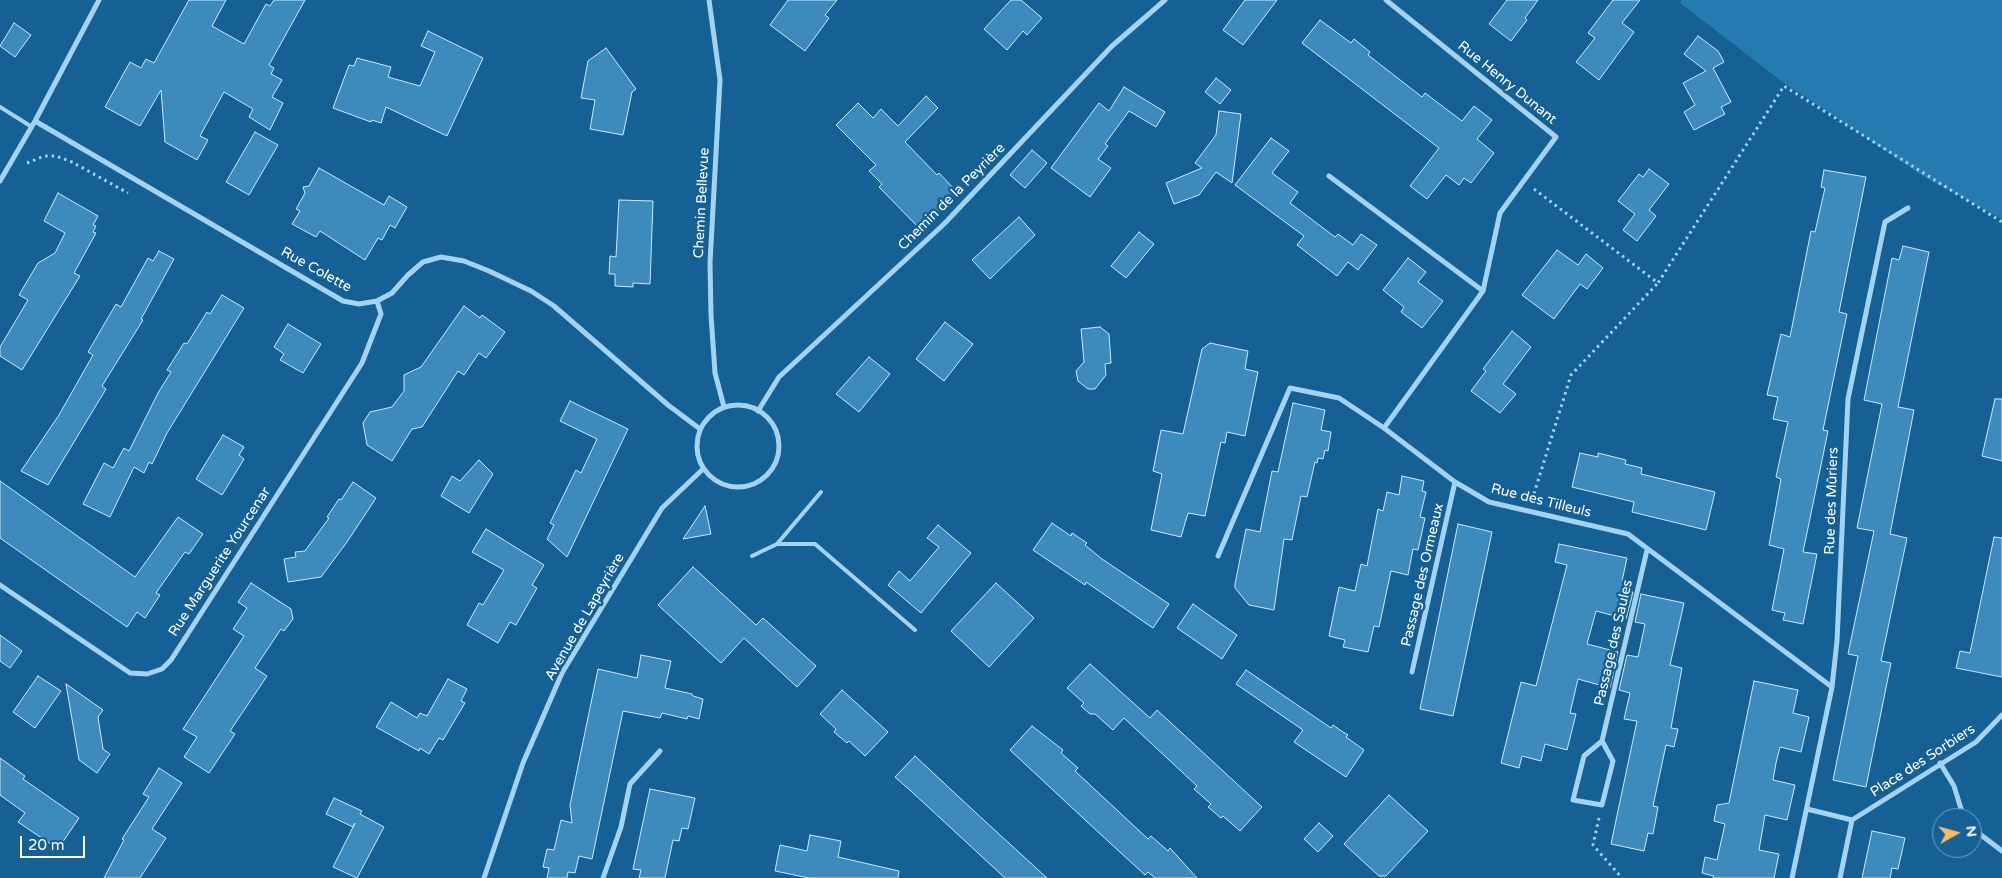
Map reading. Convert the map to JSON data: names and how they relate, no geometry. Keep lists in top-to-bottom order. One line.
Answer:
{"streets":{"street":["Rue Henry Dunant","Chemin de la Peyrière","Chemin Bellevue","Rue Colette","Rue des Tilleuls","Rue des Mûriers","Rue Marguerite Yourcenar","Passage des Ormeaux","Avenue de Lapeyrière","Passage des Saules","Place des Sorbiers"]},"crossings":[["Rue Henry Dunant","Rue des Tilleuls"],["Chemin de la Peyrière","Chemin Bellevue"],["Chemin de la Peyrière","Avenue de Lapeyrière"],["Chemin Bellevue","Avenue de Lapeyrière"],["Rue Colette","Rue Marguerite Yourcenar"],["Rue des Tilleuls","Rue des Mûriers"],["Rue des Tilleuls","Passage des Ormeaux"],["Rue des Tilleuls","Passage des Saules"]],"scale_bar":"20 m","north":"right"}
